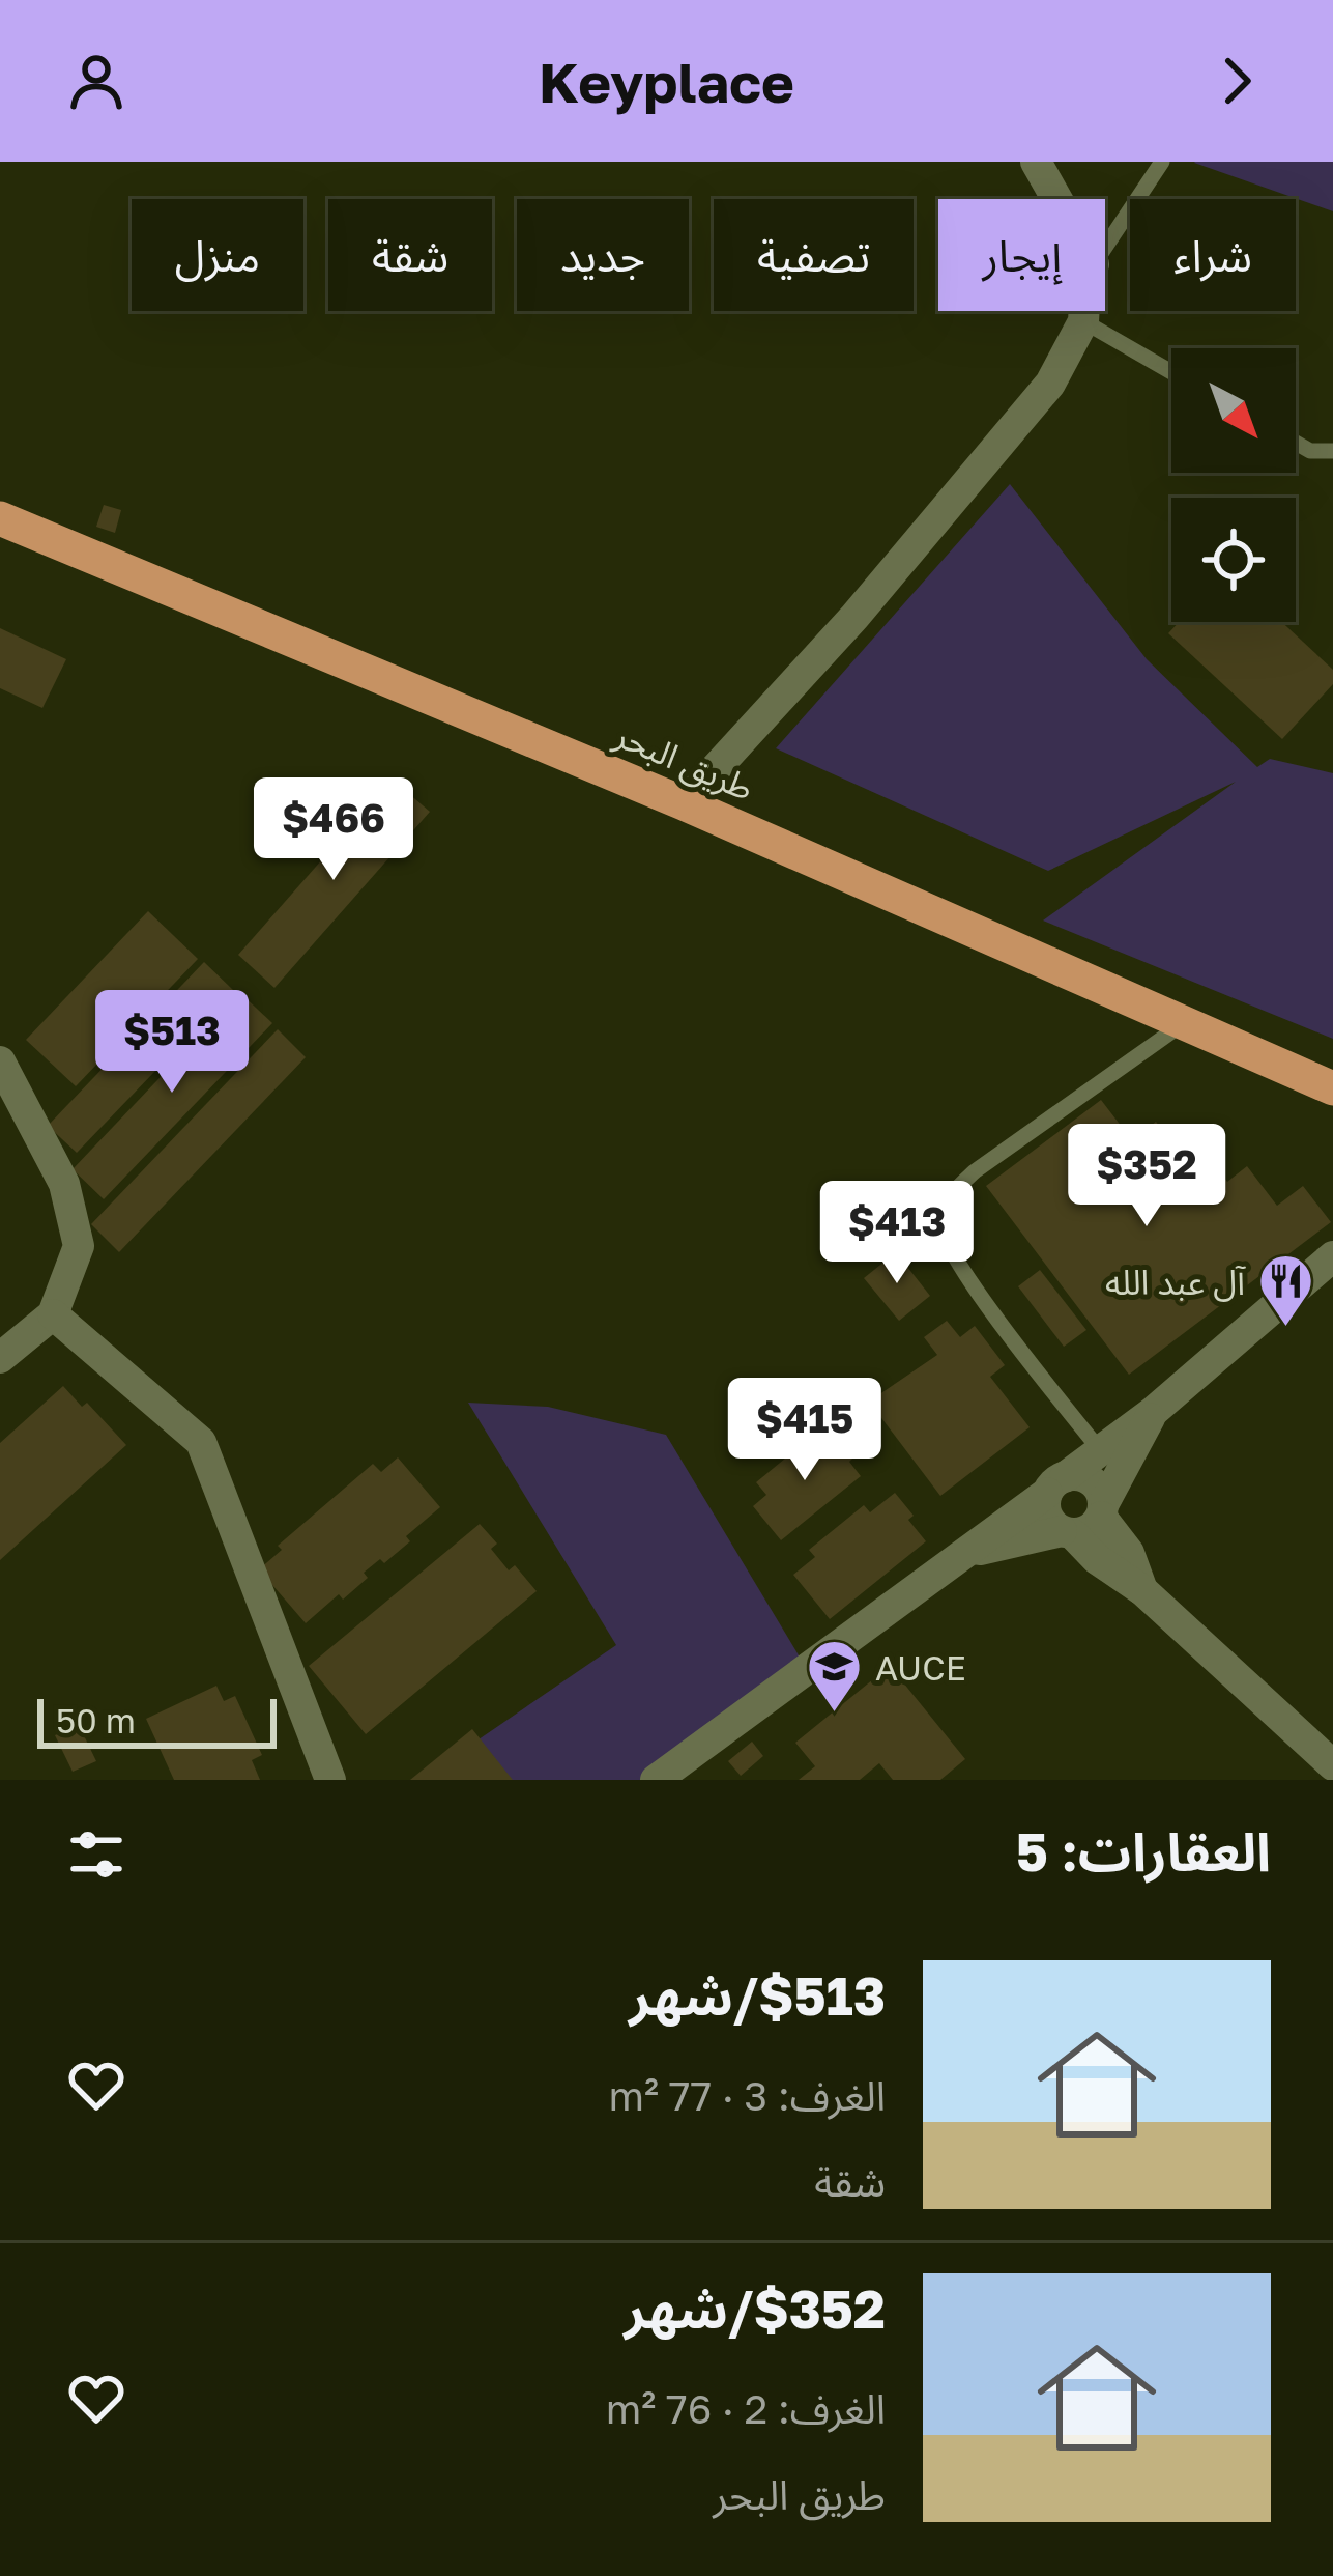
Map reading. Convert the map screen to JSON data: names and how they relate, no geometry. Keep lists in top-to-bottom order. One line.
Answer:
{"streets":{"highway":["طريق البحر"]},"places":{"restaurant":["آل عبد الله"],"school or university":["AUCE"]},"scale_bar":"50 m","north":"bottom right","page":{"header":"Keyplace","chip":["شراء","إيجار","تصفية","جديد","شقة","منزل"],"price":["$466","$513","$352","$413","$415"],"scale":"50 m","heading":"العقارات: 5","list":[{"name":"$513/شهر","note":"الغرف: 3 · 77 m² · شقة"},{"name":"$352/شهر","note":"الغرف: 2 · 76 m² · طريق البحر"}]}}
